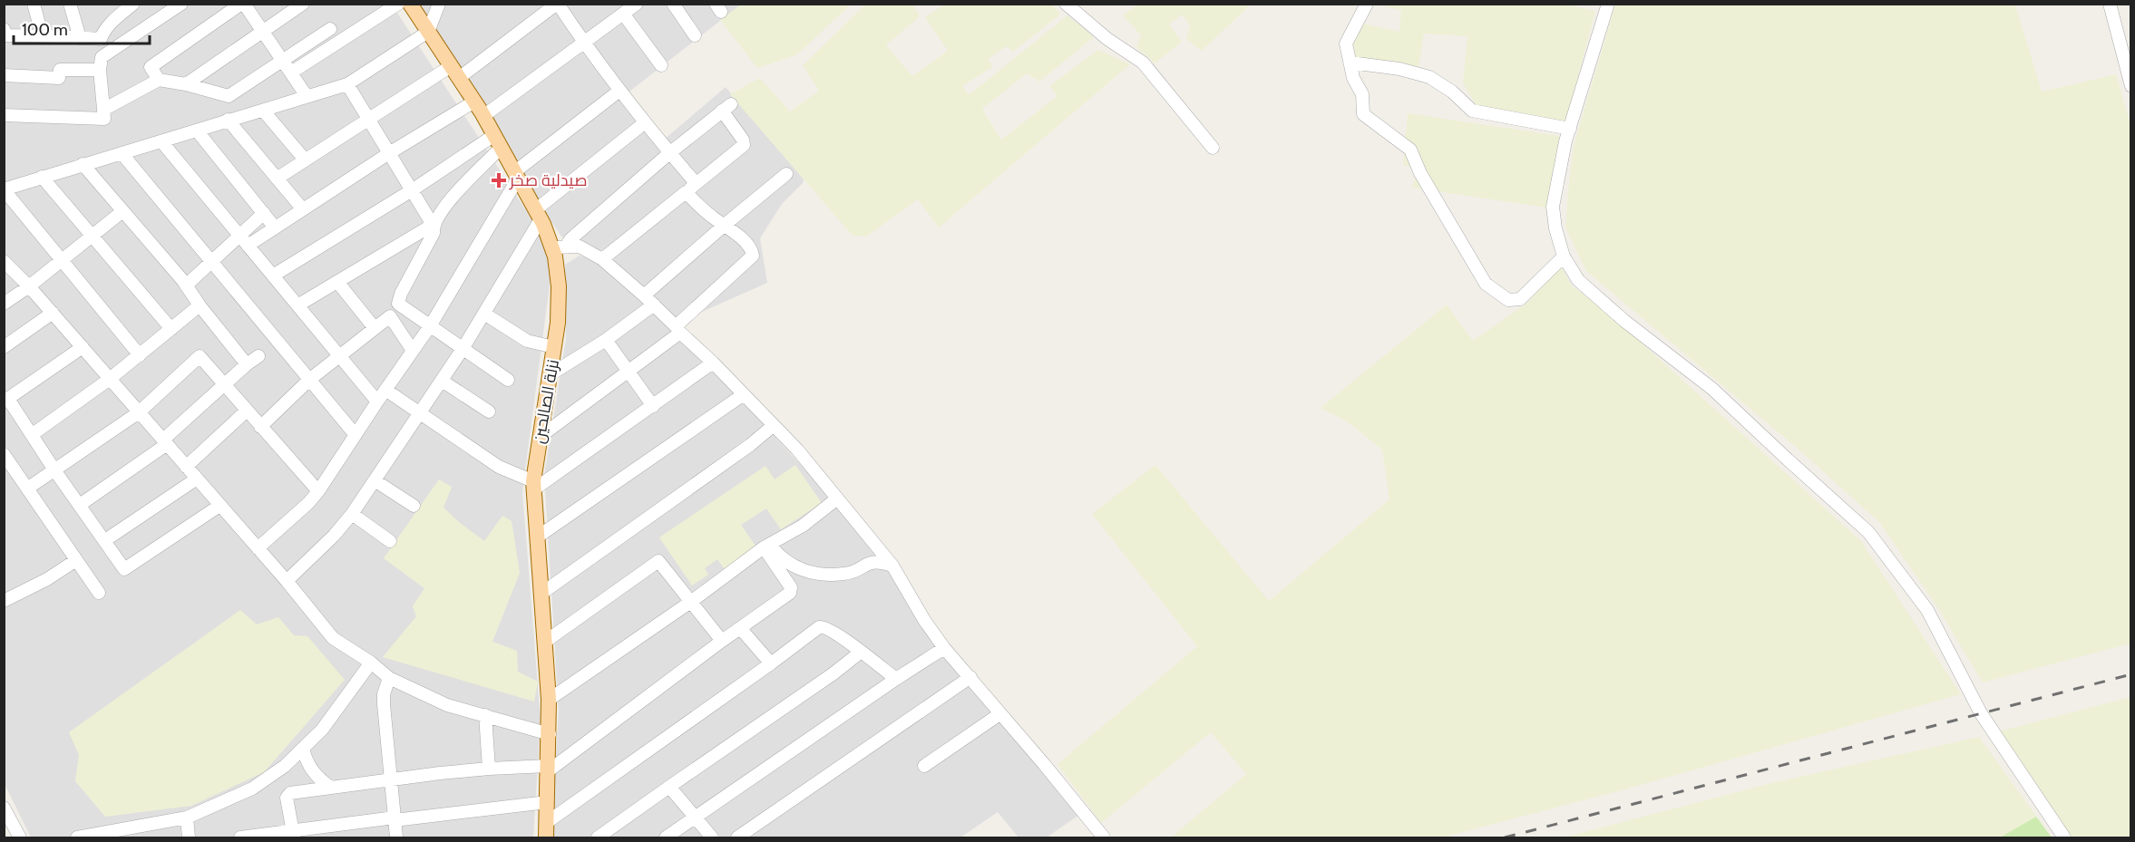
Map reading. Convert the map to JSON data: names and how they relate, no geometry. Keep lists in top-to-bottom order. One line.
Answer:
{"streets":{"main road":["نزلة الصالحين"]},"places":{"health":["صيدلية صخر"]},"scale_bar":"100 m"}
